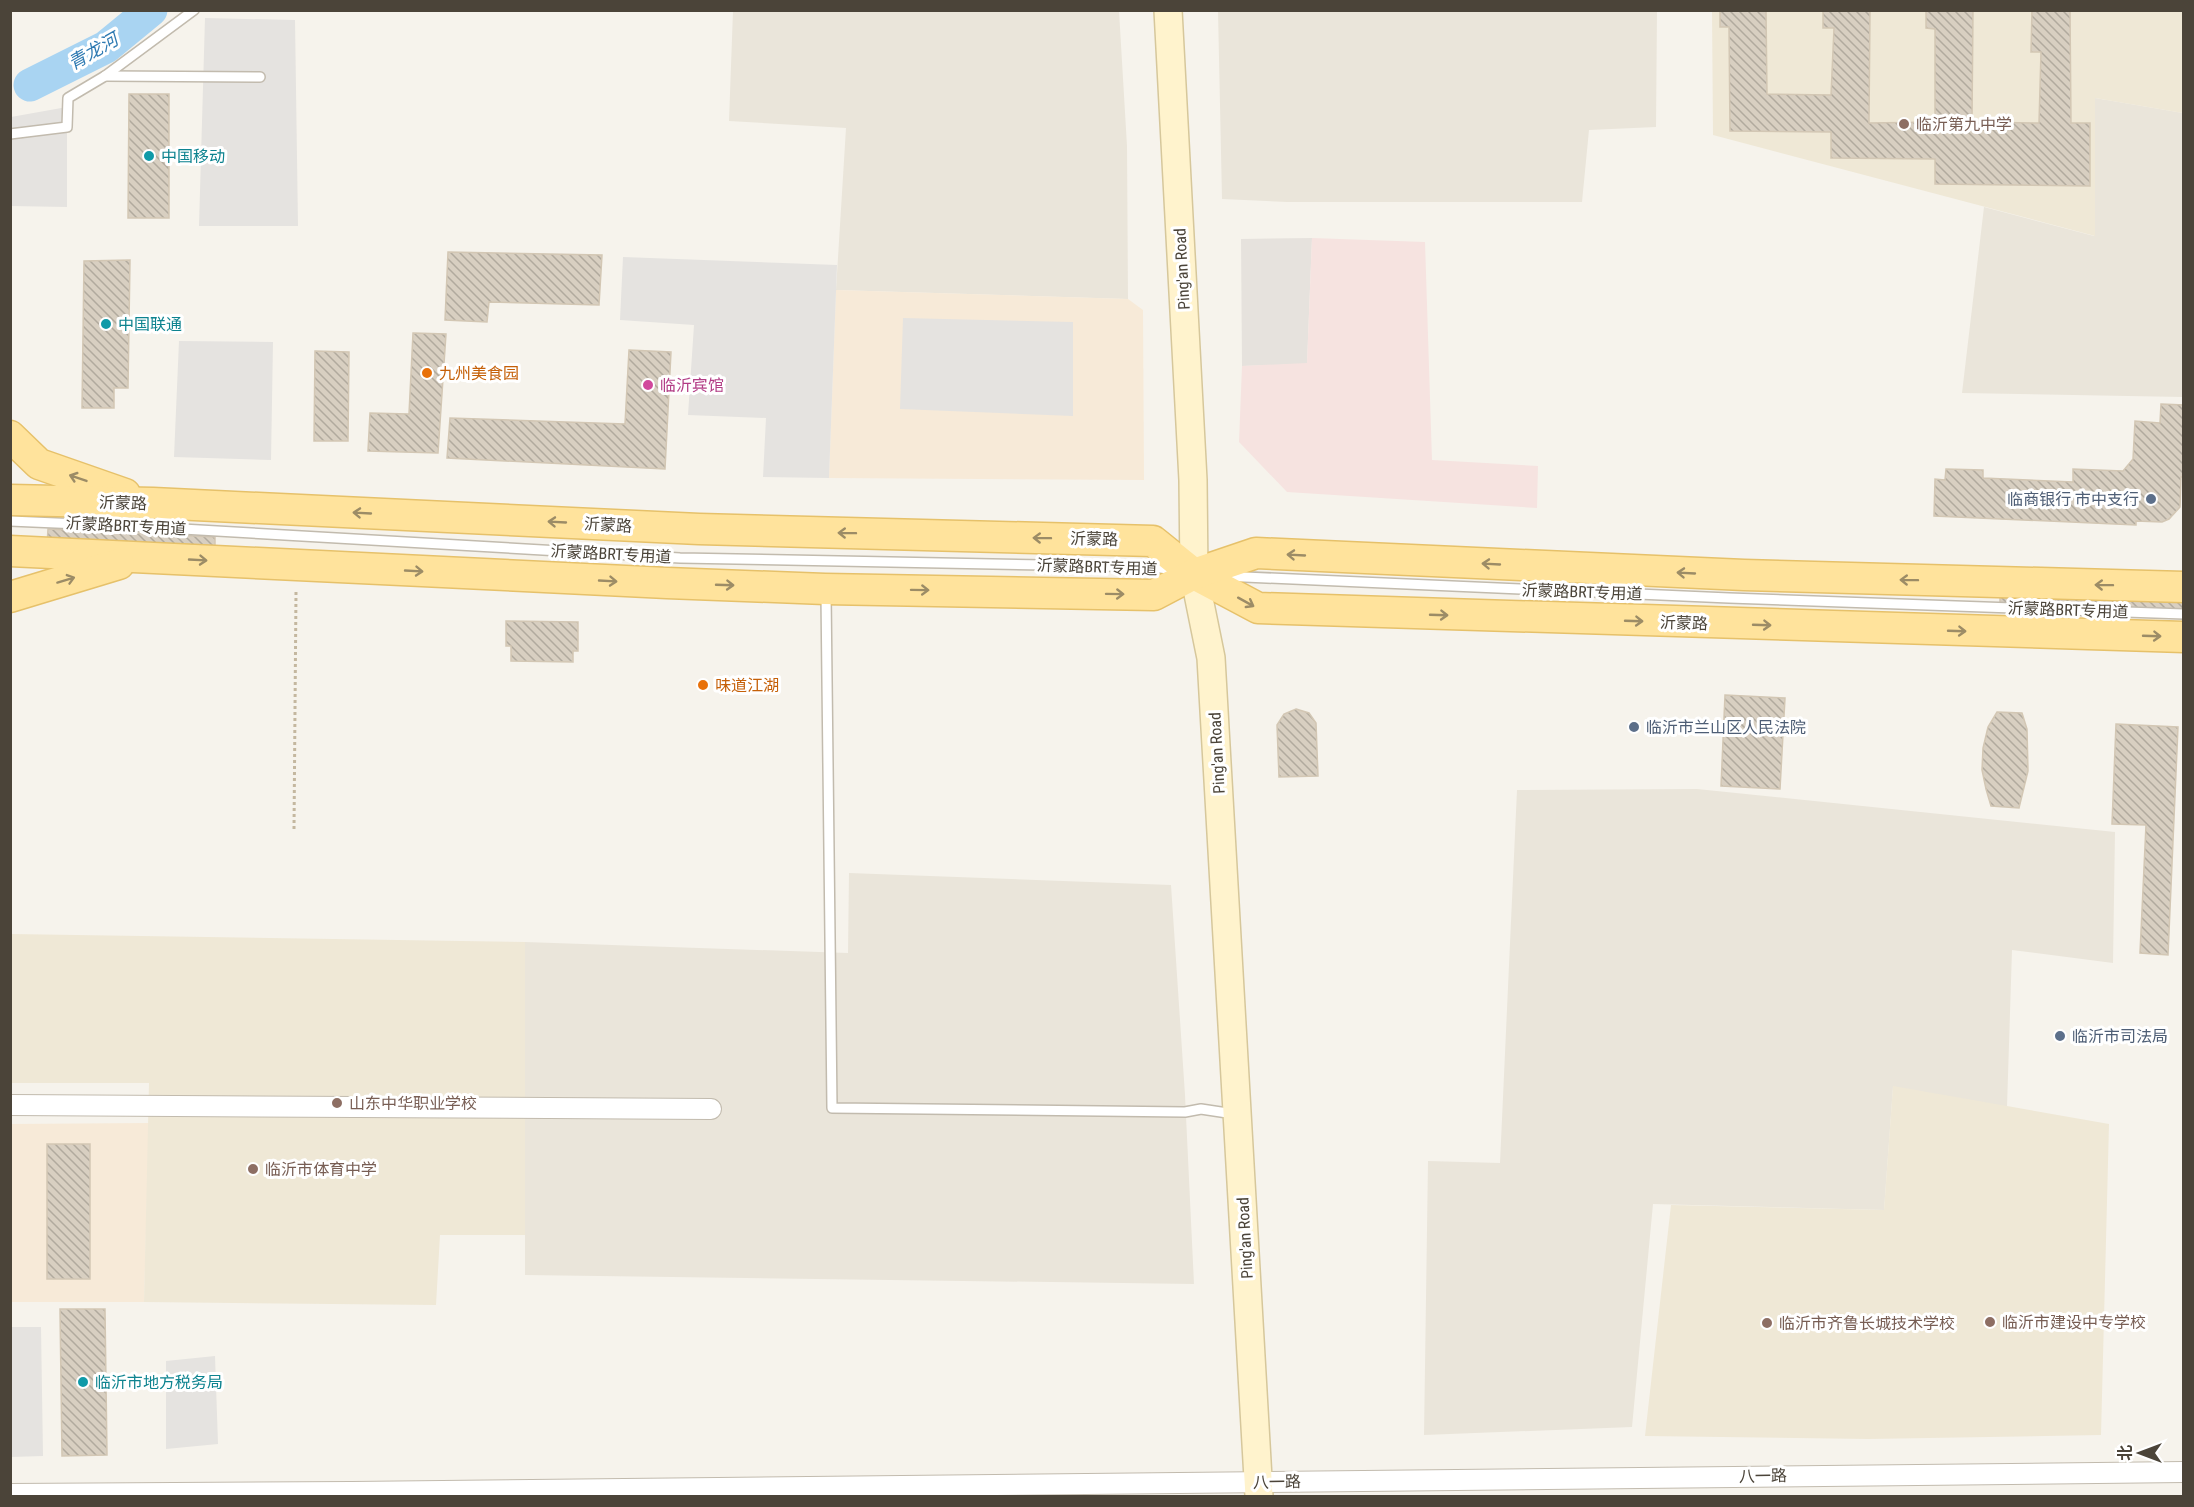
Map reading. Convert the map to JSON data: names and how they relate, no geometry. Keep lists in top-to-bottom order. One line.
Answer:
{"streets":{"main road":["Ping'an Road","沂蒙路"],"street":["八一路"],"lane":["沂蒙路BRT专用道"]},"crossings":[["Ping'an Road","沂蒙路"],["Ping'an Road","沂蒙路BRT专用道"],["Ping'an Road","八一路"],["沂蒙路","沂蒙路BRT专用道"]],"water":["青龙河"],"places":["临沂第九中学","中国移动","中国联通","九州美食园","临沂宾馆","临商银行 市中支行","味道江湖","临沂市兰山区人民法院","临沂市司法局","山东中华职业学校","临沂市体育中学","临沂市建设中专学校","临沂市齐鲁长城技术学校","临沂市地方税务局"],"north":"left"}
